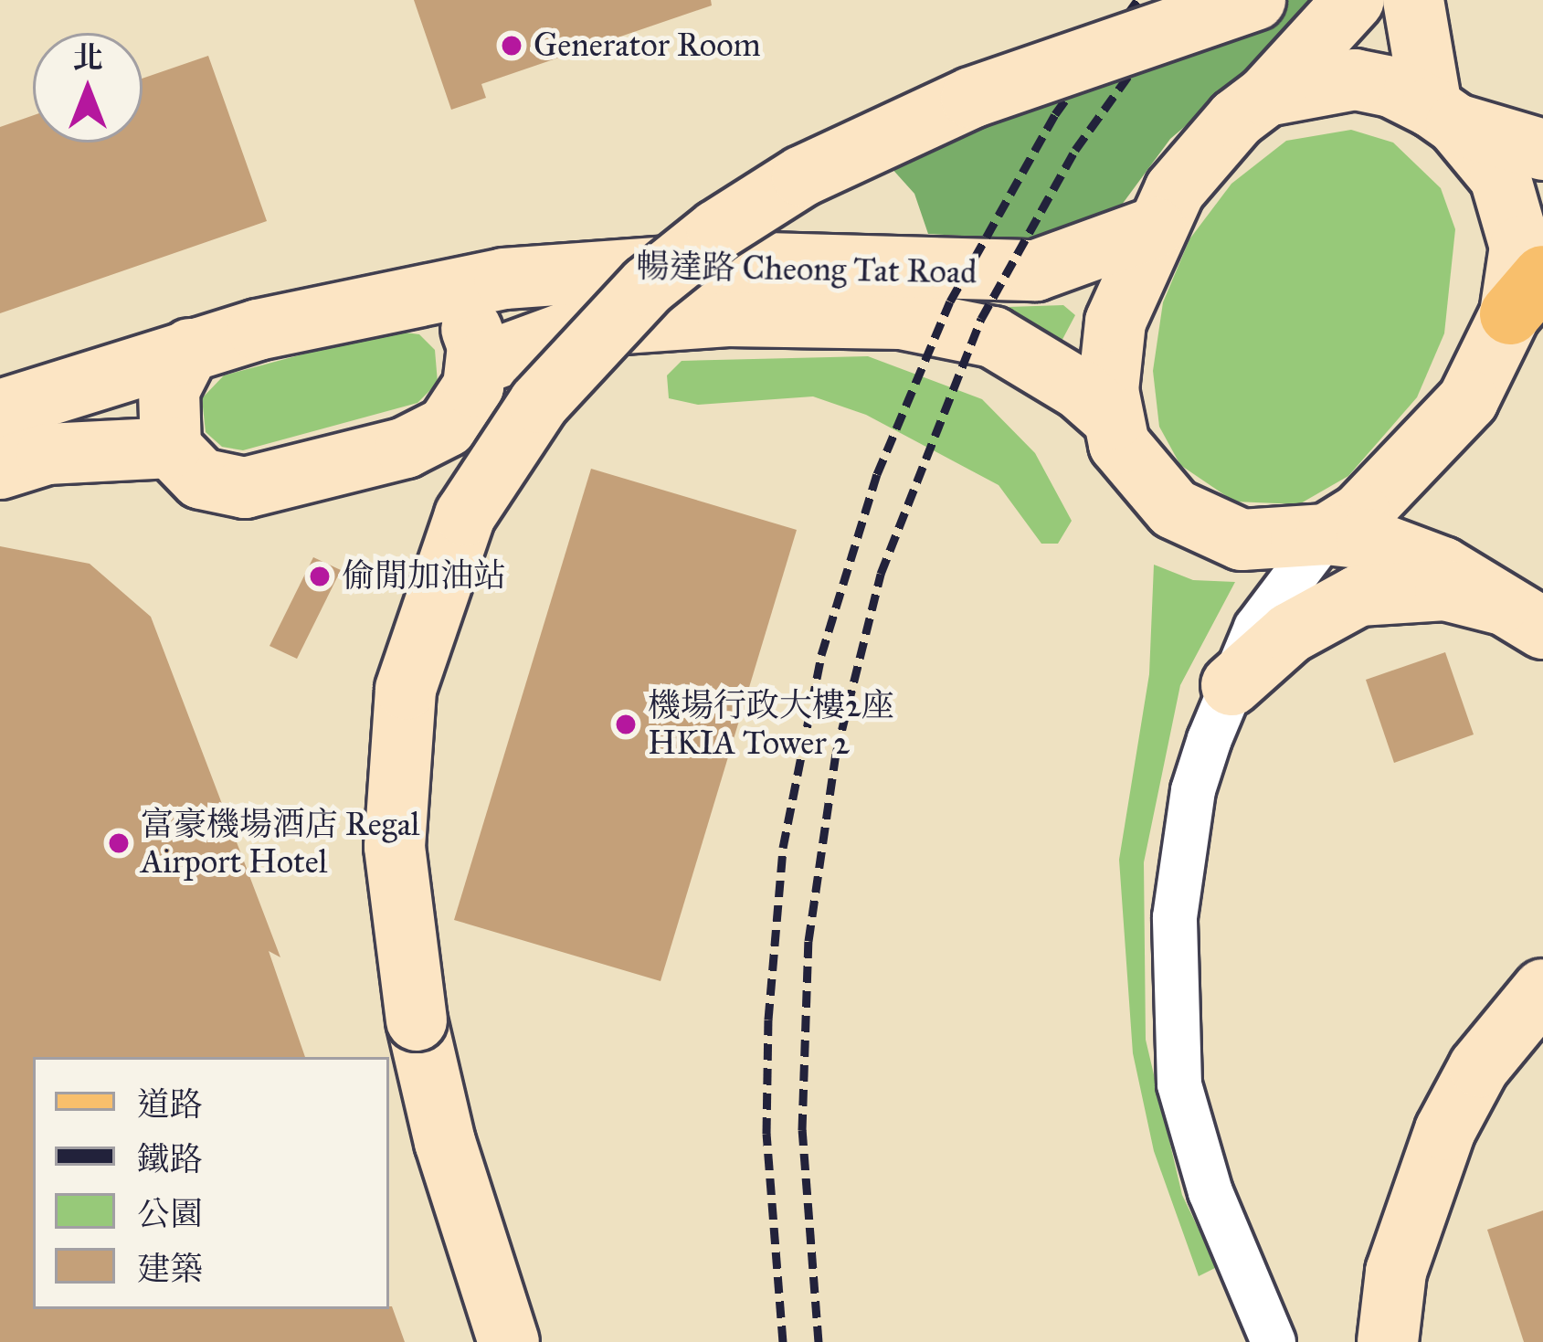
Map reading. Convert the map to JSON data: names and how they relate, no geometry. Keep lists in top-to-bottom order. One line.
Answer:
{"streets":{"street":["暢達路 Cheong Tat Road"]},"places":["Generator Room","偷閒加油站","機場行政大樓2座 HKIA Tower 2","富豪機場酒店 Regal Airport Hotel"],"legend":["道路","鐵路","公園","建築"],"north":"top"}
